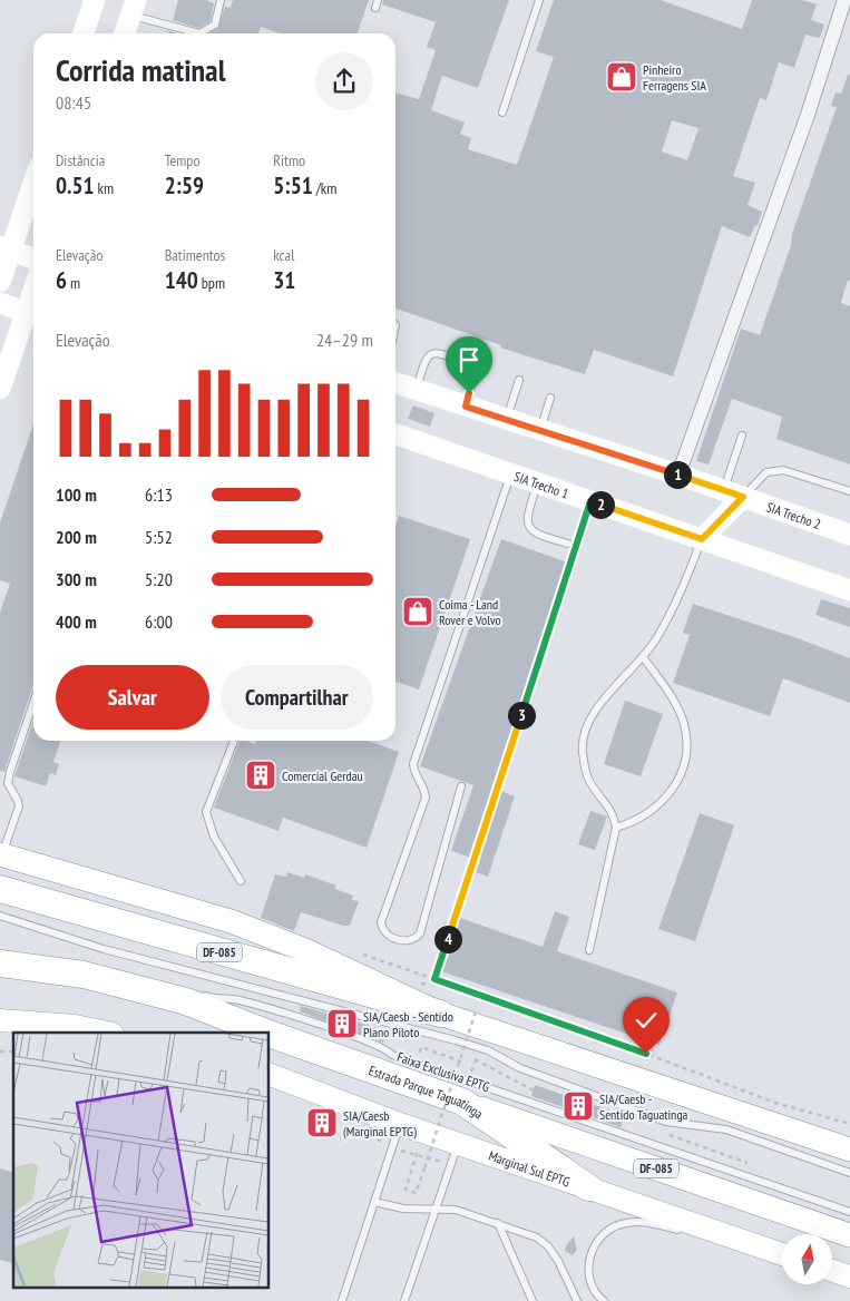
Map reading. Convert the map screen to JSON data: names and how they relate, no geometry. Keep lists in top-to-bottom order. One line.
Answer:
{"streets":{"highway":["DF-085","Estrada Parque Taguatinga"],"main road":["SIA Trecho 1","SIA Trecho 2","Marginal Sul EPTG"],"lane":["Faixa Exclusiva EPTG"]},"places":{"shop":["Pinheiro Ferragens SIA","Coima - Land Rover e Volvo"],"building":["Comercial Gerdau","SIA/Caesb - Sentido Plano Piloto","SIA/Caesb - Sentido Taguatinga","SIA/Caesb (Marginal EPTG)"]},"north":"top","page":{"heading":["Corrida matinal","08:45"],"stats":[["Distância","0.51 km"],["Tempo","2:59"],["Ritmo","5:51 /km"],["Elevação","6 m"],["Batimentos","140 bpm"],["kcal","31"]],"chart":["Elevação","24–29 m"],"pins":["1","2","3","4"],"list":[{"name":"100 m","note":"6:13"},{"name":"200 m","note":"5:52"},{"name":"300 m","note":"5:20"},{"name":"400 m","note":"6:00"}],"buttons":["Salvar","Compartilhar"]}}
